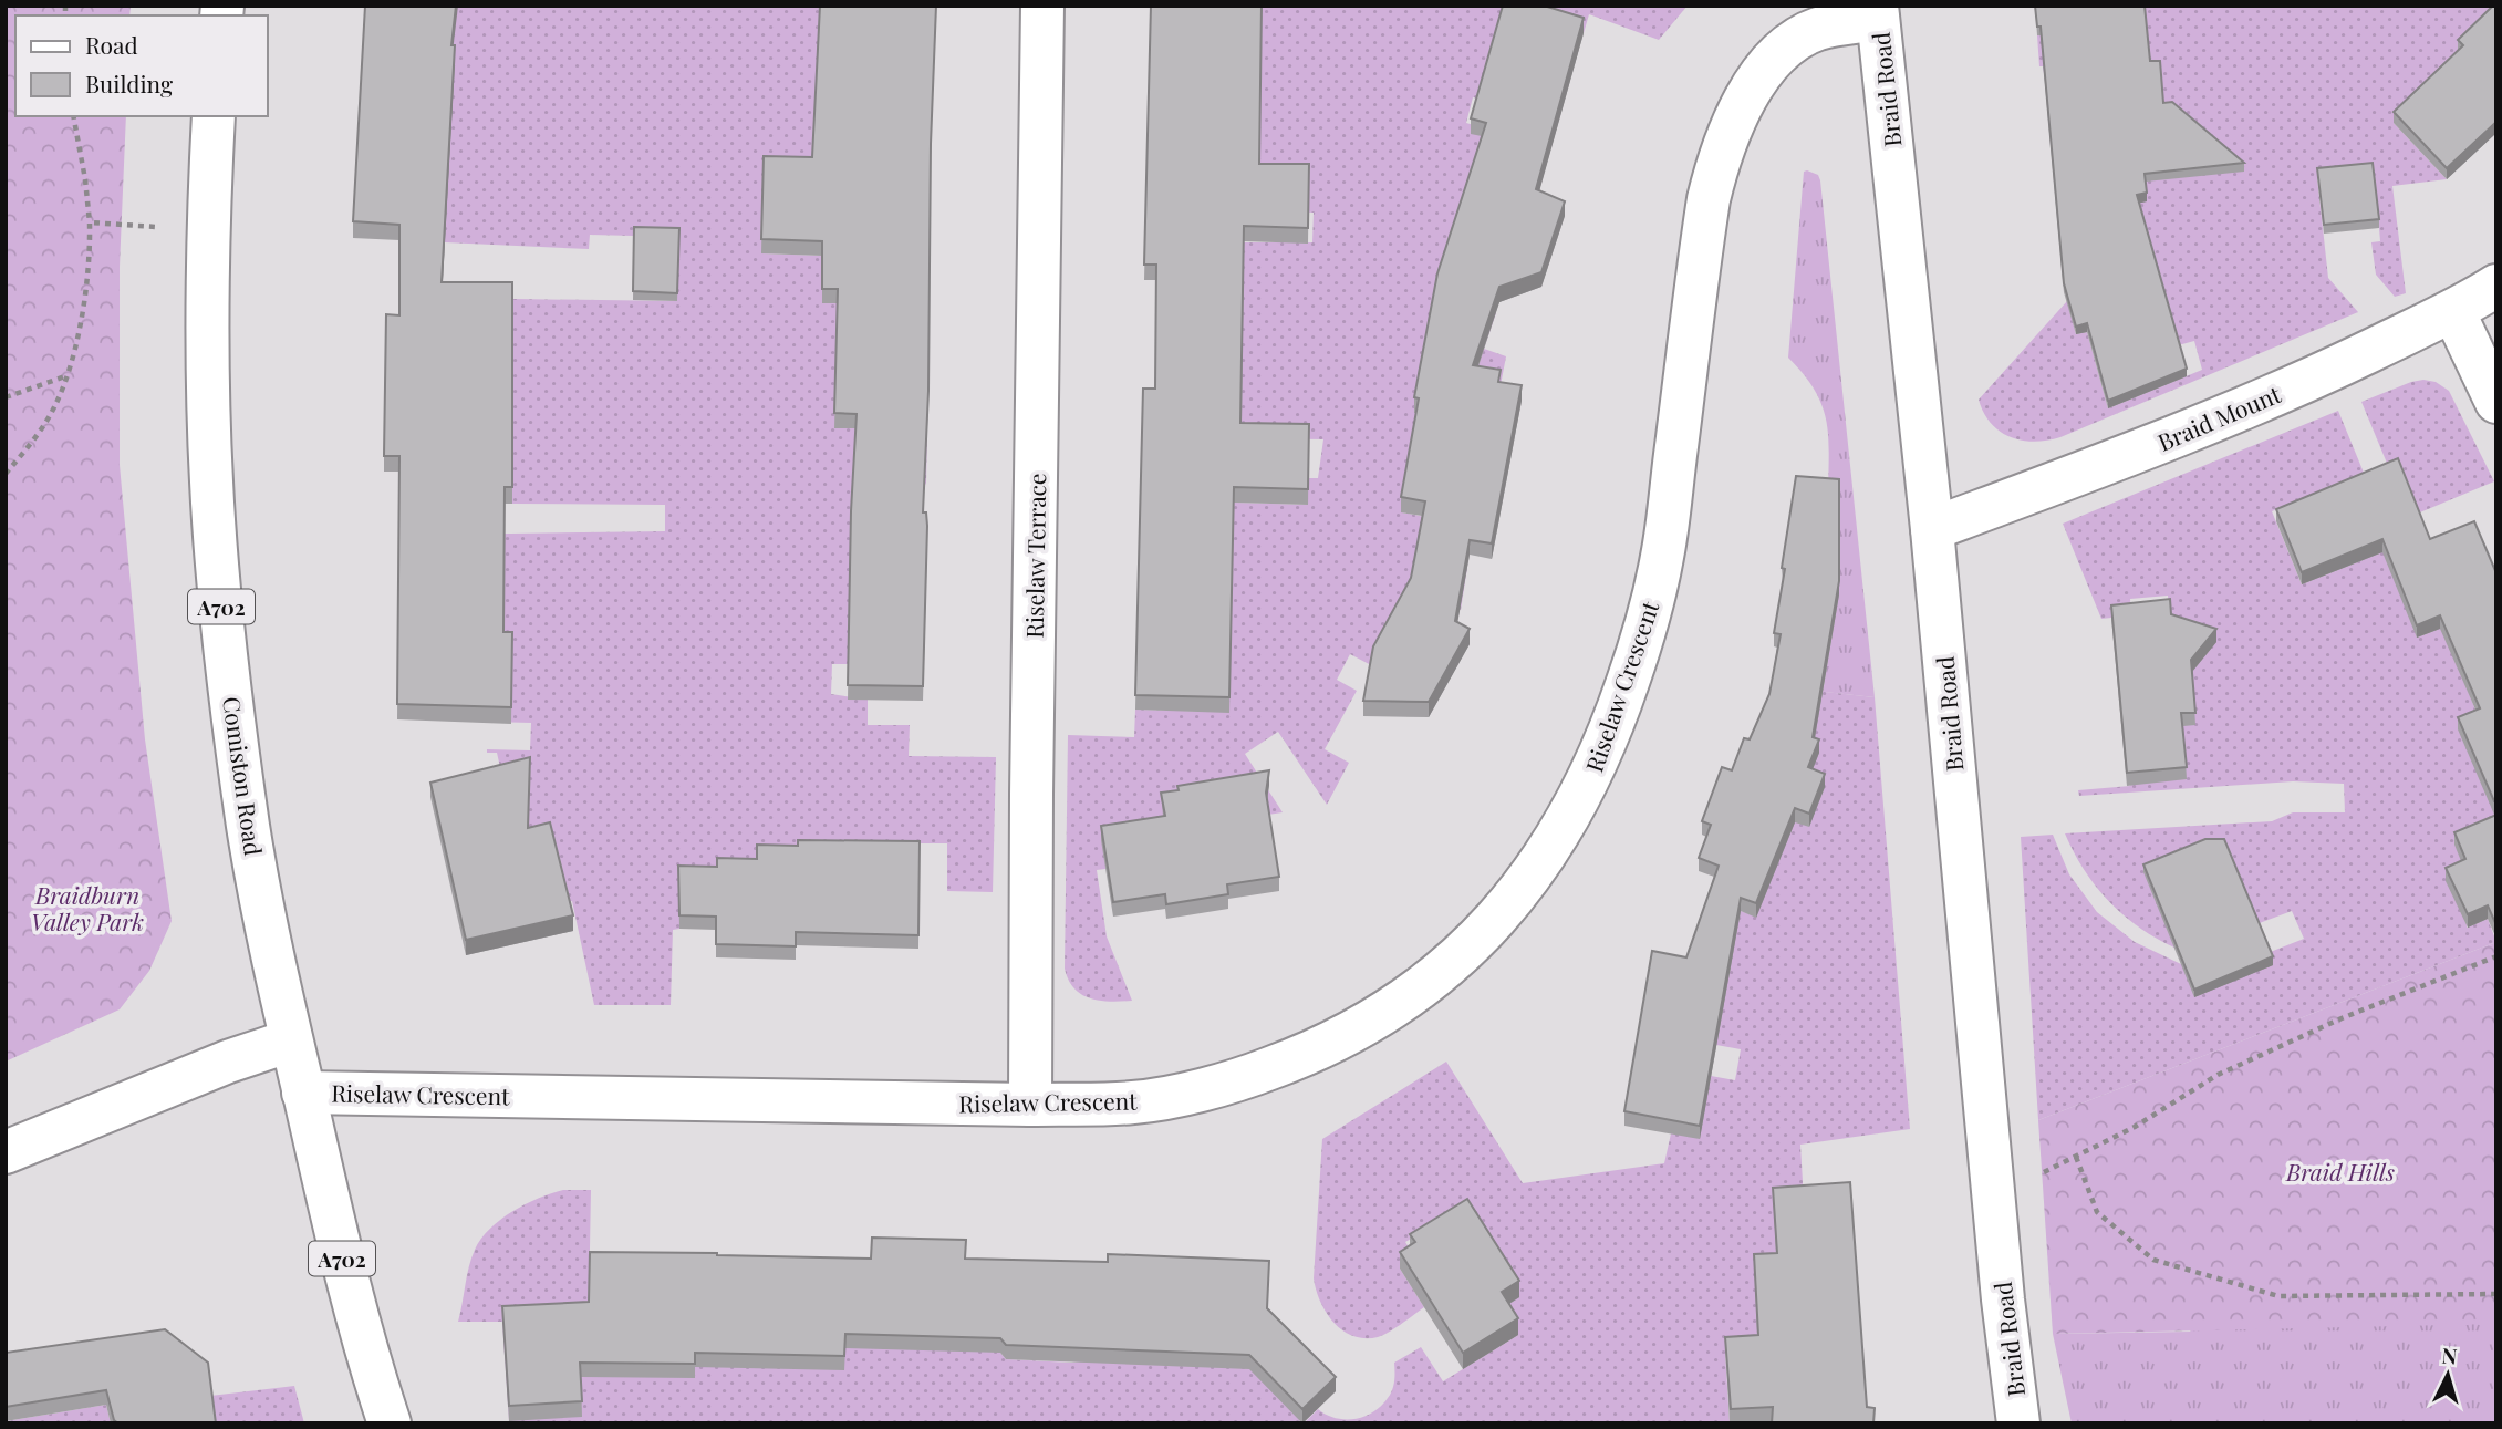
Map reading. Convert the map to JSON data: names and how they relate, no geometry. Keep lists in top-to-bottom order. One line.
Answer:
{"streets":{"street":["Braid Road","Braid Mount","Riselaw Terrace","A702","Riselaw Crescent","Comiston Road"]},"crossings":[["Braid Road","Braid Mount"],["Braid Road","Riselaw Crescent"],["Riselaw Terrace","Riselaw Crescent"],["Riselaw Crescent","Comiston Road"]],"parks":["Braidburn Valley Park","Braid Hills"],"legend":["Road","Building"],"north":"top"}
